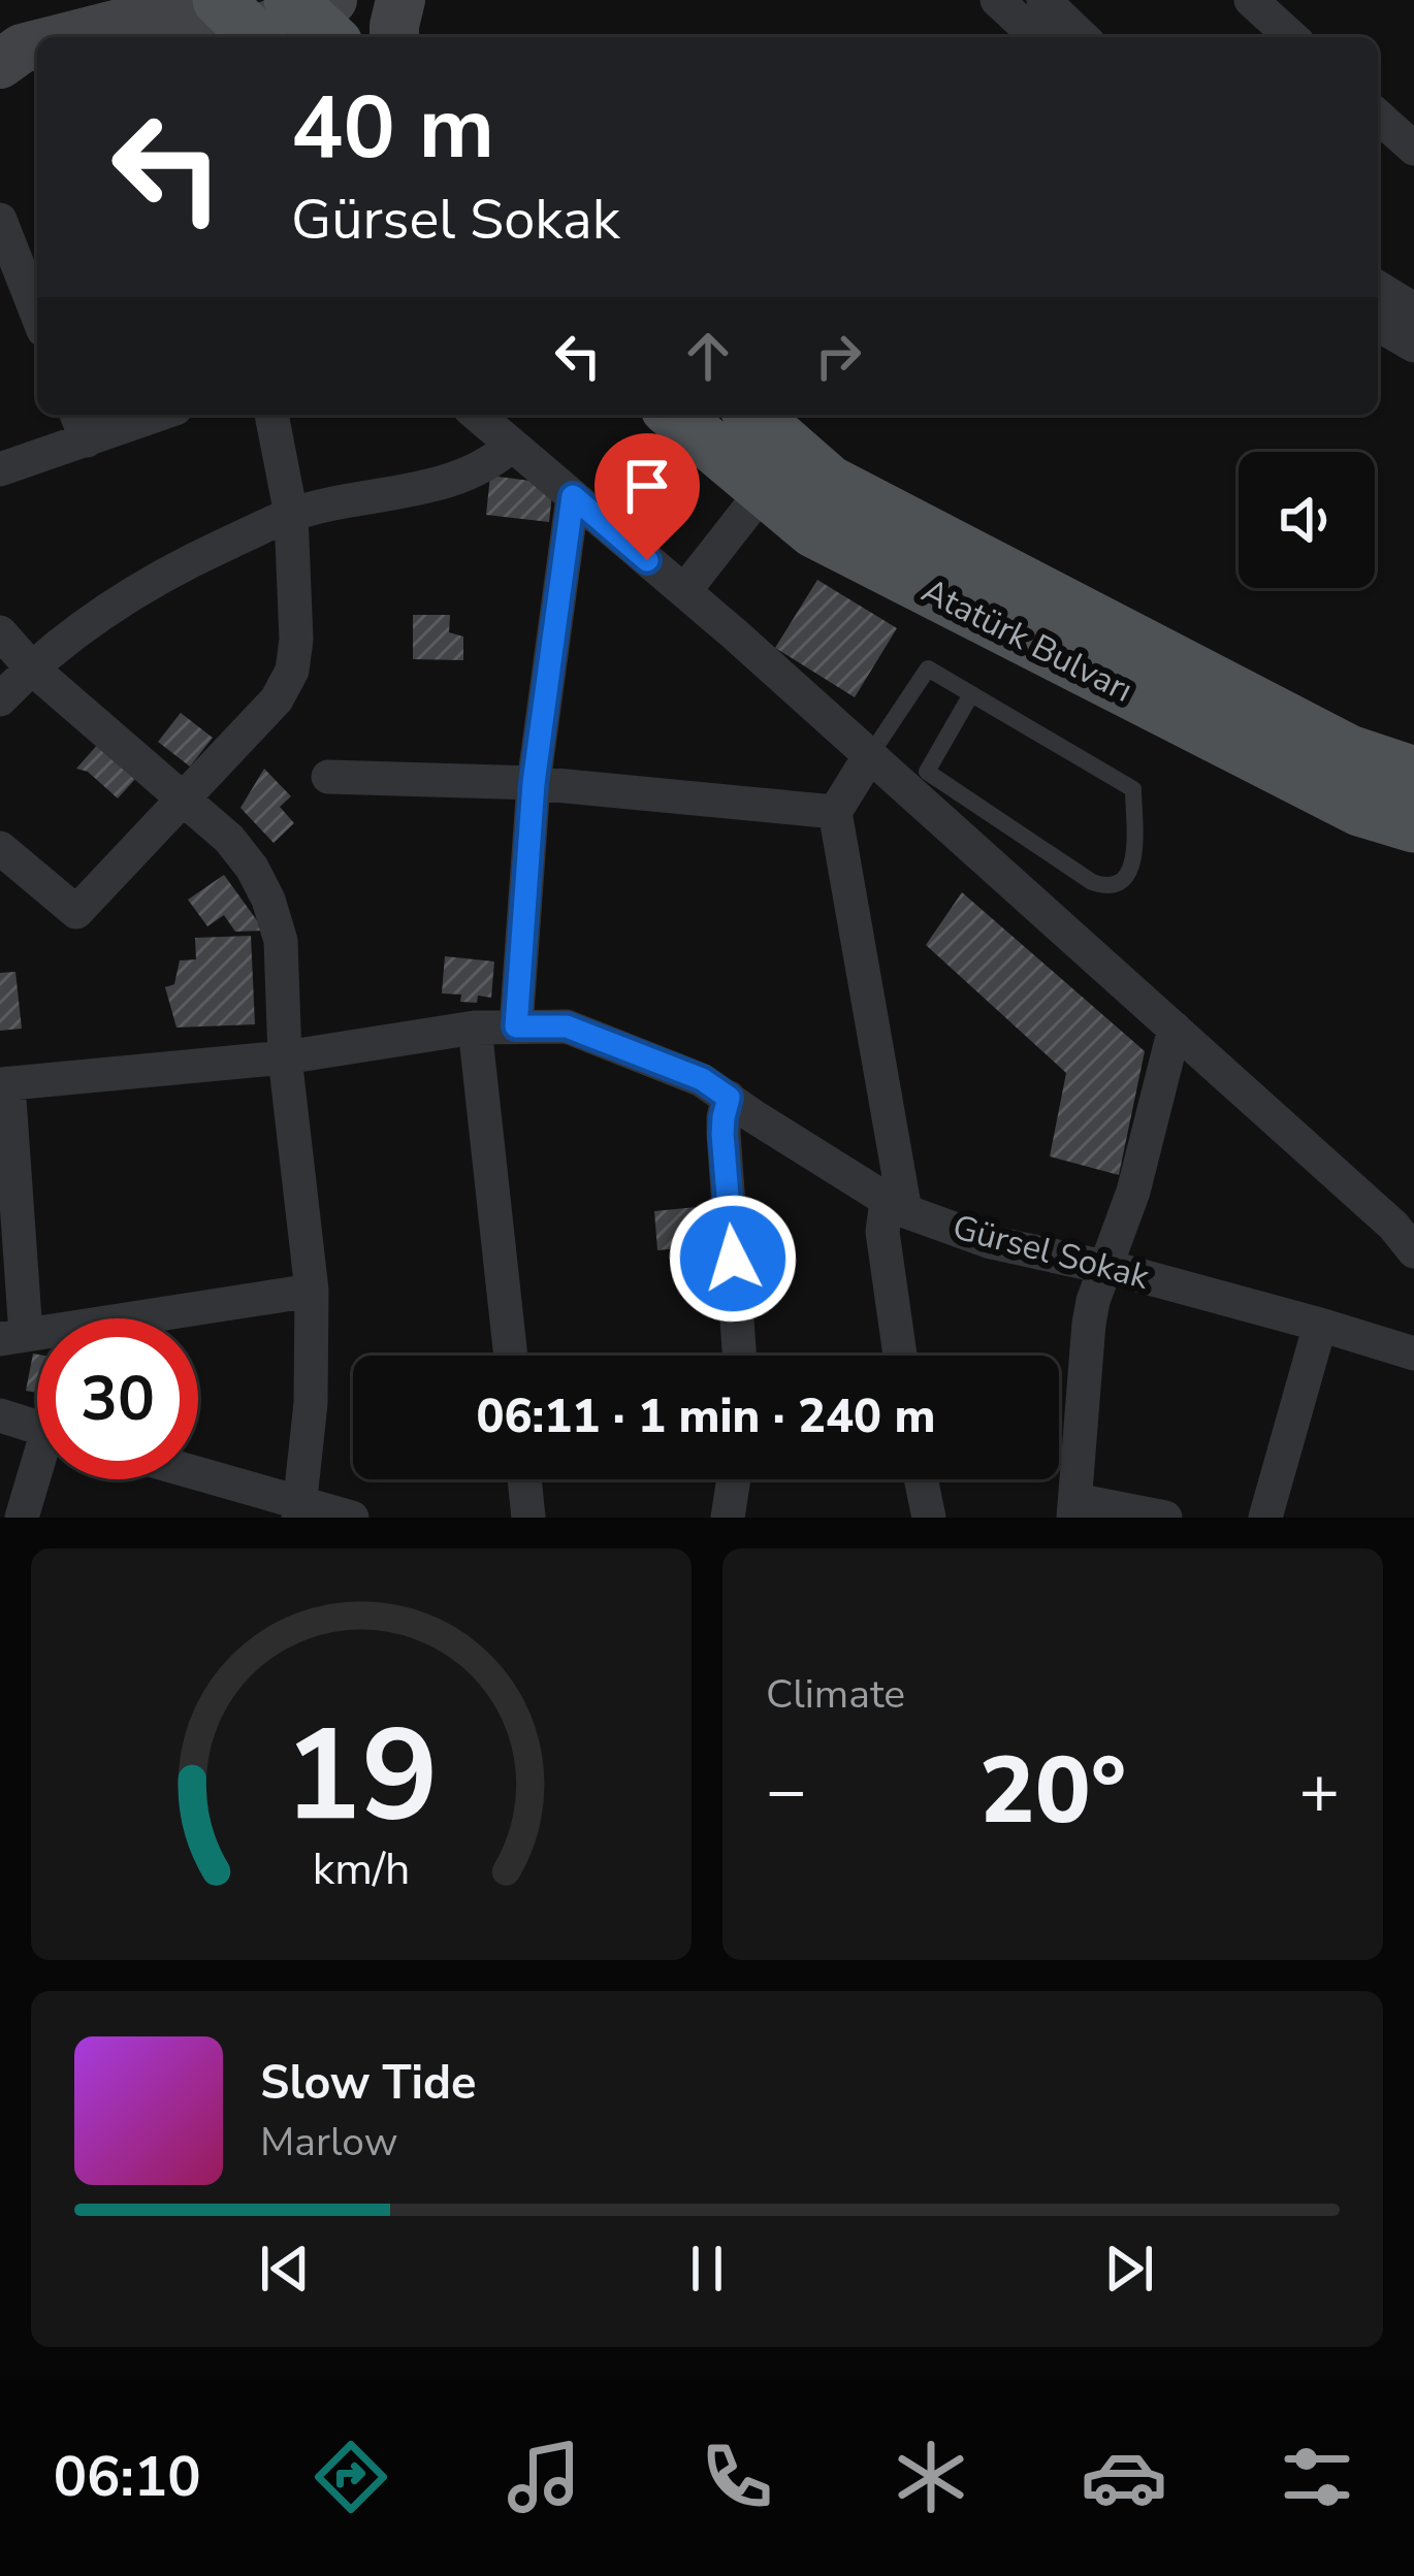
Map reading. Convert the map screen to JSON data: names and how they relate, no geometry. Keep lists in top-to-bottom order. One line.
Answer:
{"streets":{"main road":["Atatürk Bulvarı"],"street":["Gürsel Sokak"]},"page":{"turn":["40 m","Gürsel Sokak"],"limit":"30","trip":"06:11 · 1 min · 240 m","tile":"Climate","heat":["−","20°","+"],"song":["Slow Tide","Marlow"],"tabs":"06:10","gauge":["19","km/h"]}}
